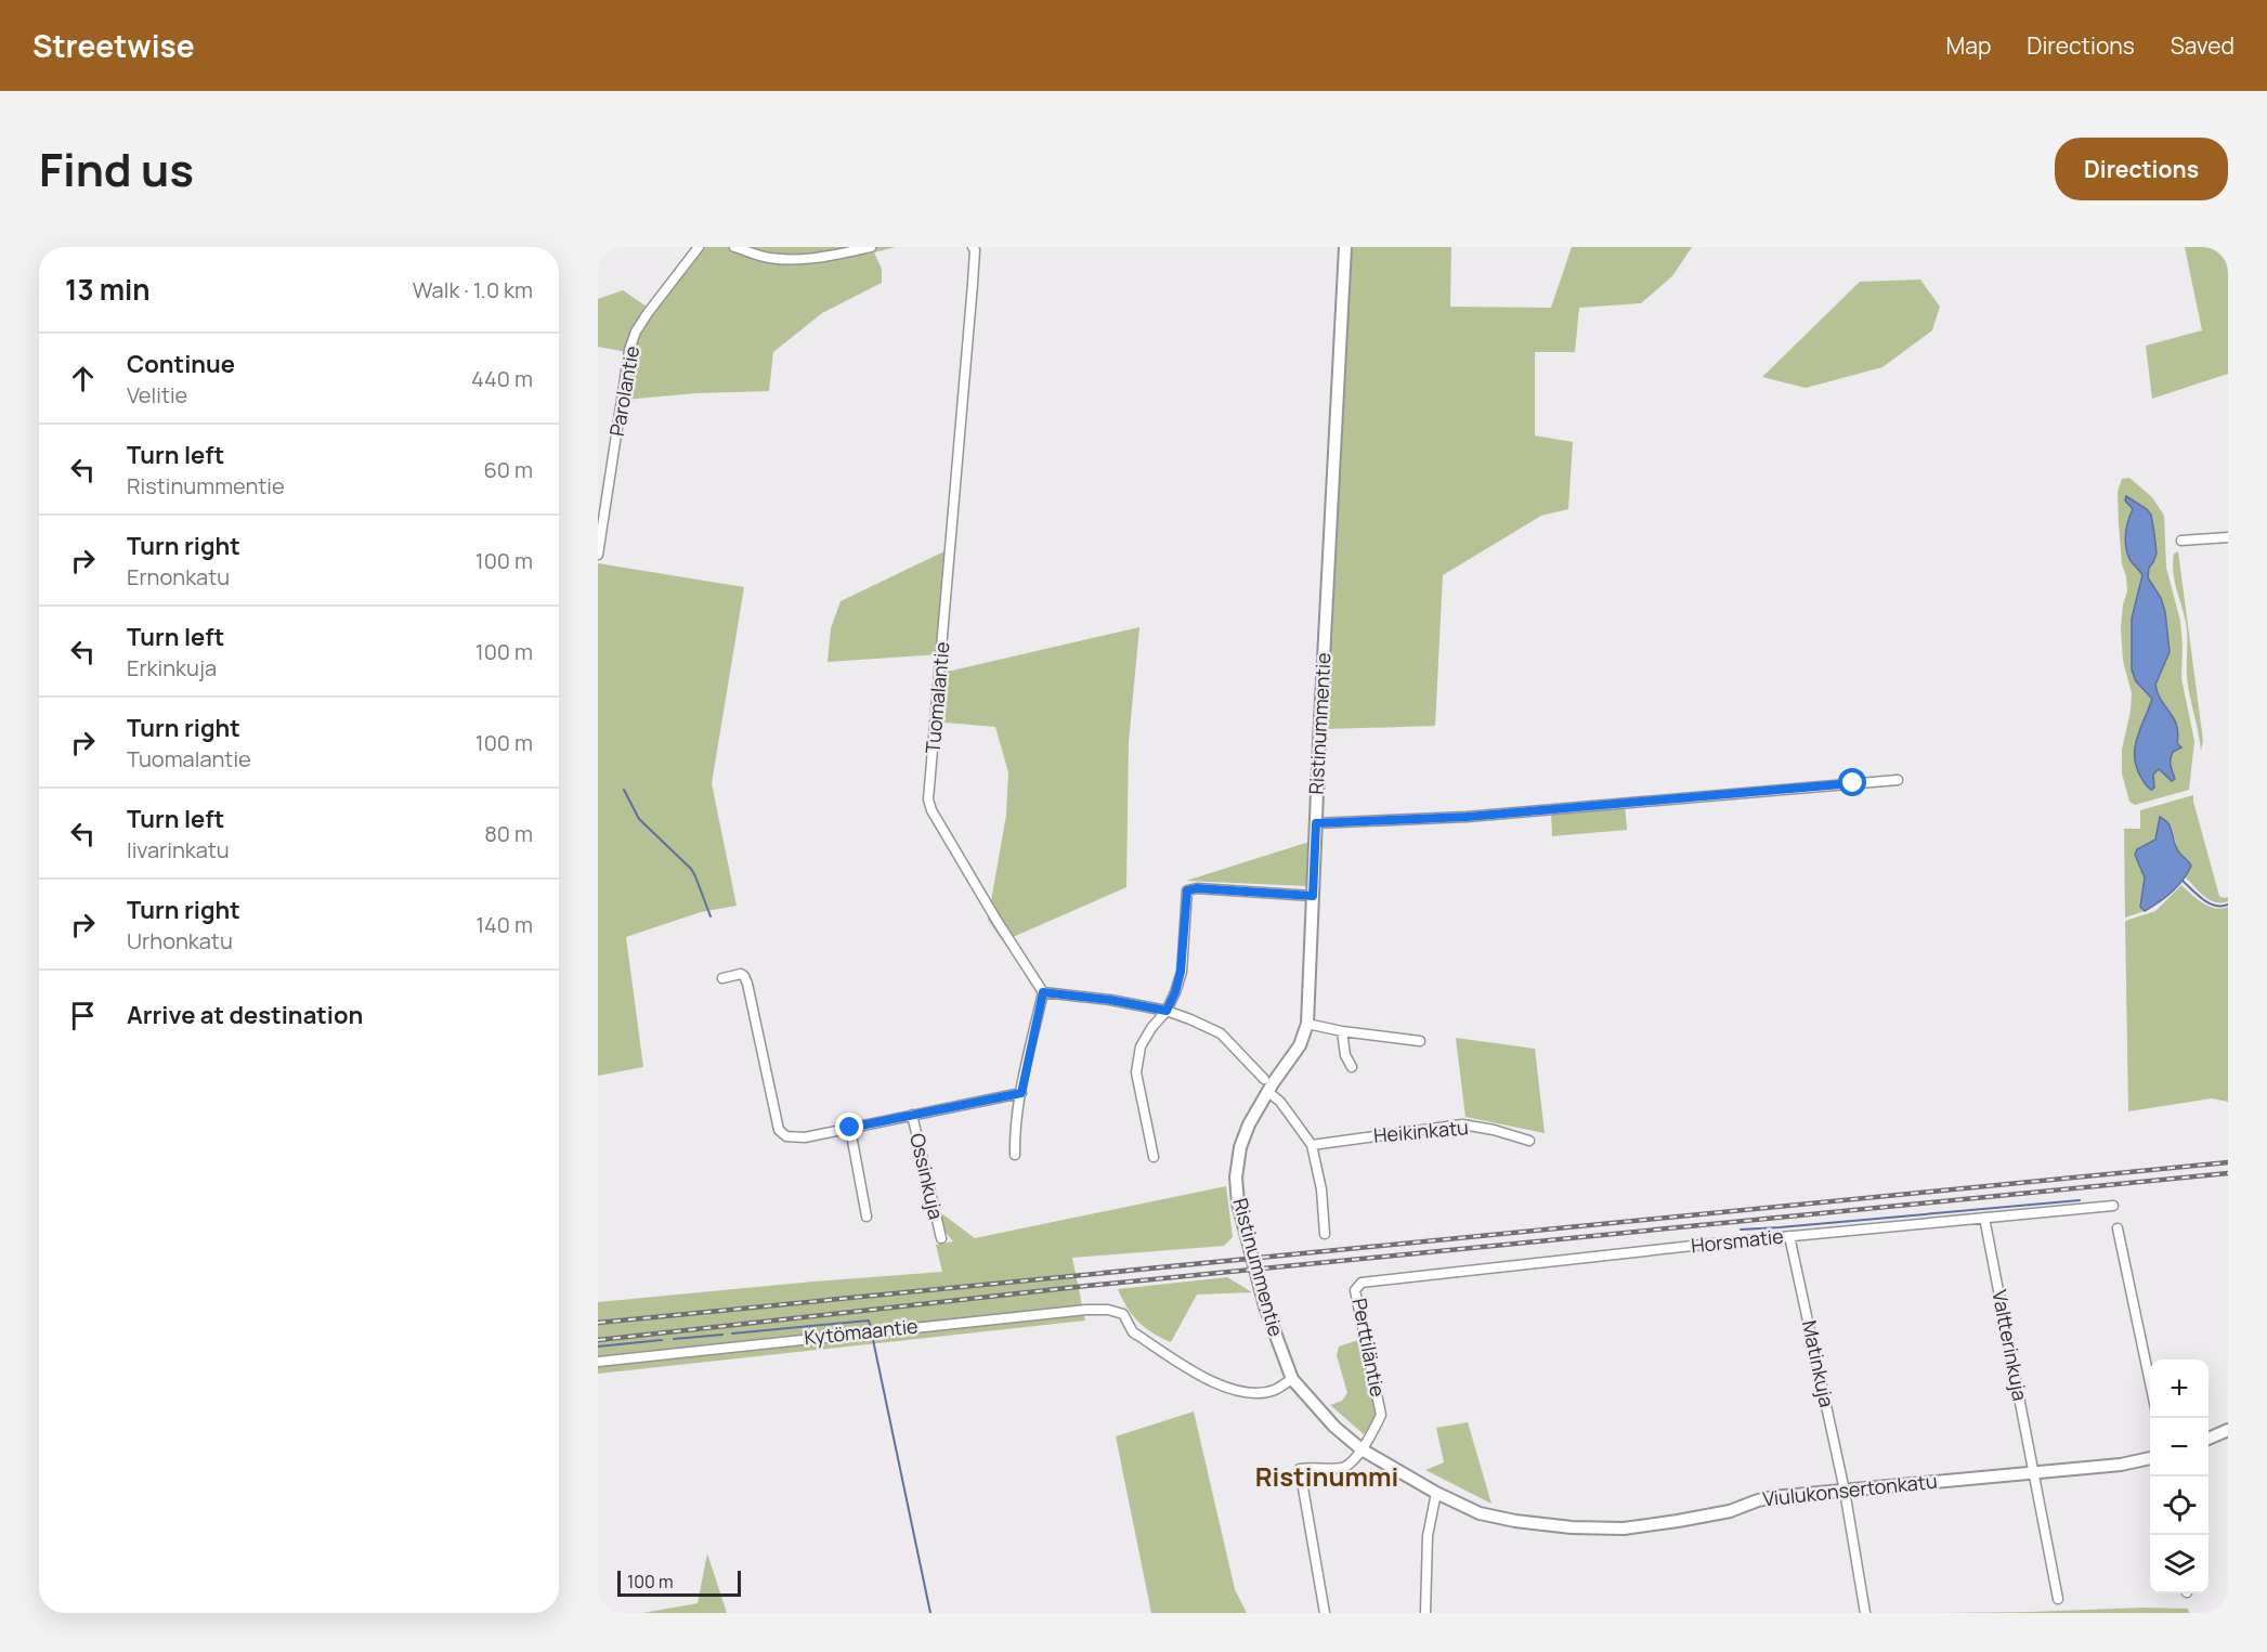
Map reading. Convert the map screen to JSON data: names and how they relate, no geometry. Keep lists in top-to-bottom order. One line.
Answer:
{"streets":{"street":["Parolantie","Tuomalantie","Ristinummentie","Heikinkatu","Ossinkuja","Horsmatie","Kytömaantie","Valtterinkuja","Perttiläntie","Matinkuja","Viulukonsertonkatu"]},"crossings":[["Ristinummentie","Kytömaantie"],["Ristinummentie","Perttiläntie"],["Ristinummentie","Viulukonsertonkatu"],["Horsmatie","Valtterinkuja"],["Horsmatie","Perttiläntie"],["Horsmatie","Matinkuja"],["Valtterinkuja","Viulukonsertonkatu"],["Matinkuja","Viulukonsertonkatu"]],"districts":["Ristinummi"],"scale_bar":"100 m","page":{"header":"Streetwise","nav":["Map","Directions","Saved"],"title":"Find us","buttons":"Directions","heading":["13 min","Walk · 1.0 km"],"list":[["Continue","Velitie","440 m"],["Turn left","Ristinummentie","60 m"],["Turn right","Ernonkatu","100 m"],["Turn left","Erkinkuja","100 m"],["Turn right","Tuomalantie","100 m"],["Turn left","Iivarinkatu","80 m"],["Turn right","Urhonkatu","140 m"],"Arrive at destination"],"map_buttons":["+","−"],"scale":"100 m"}}
